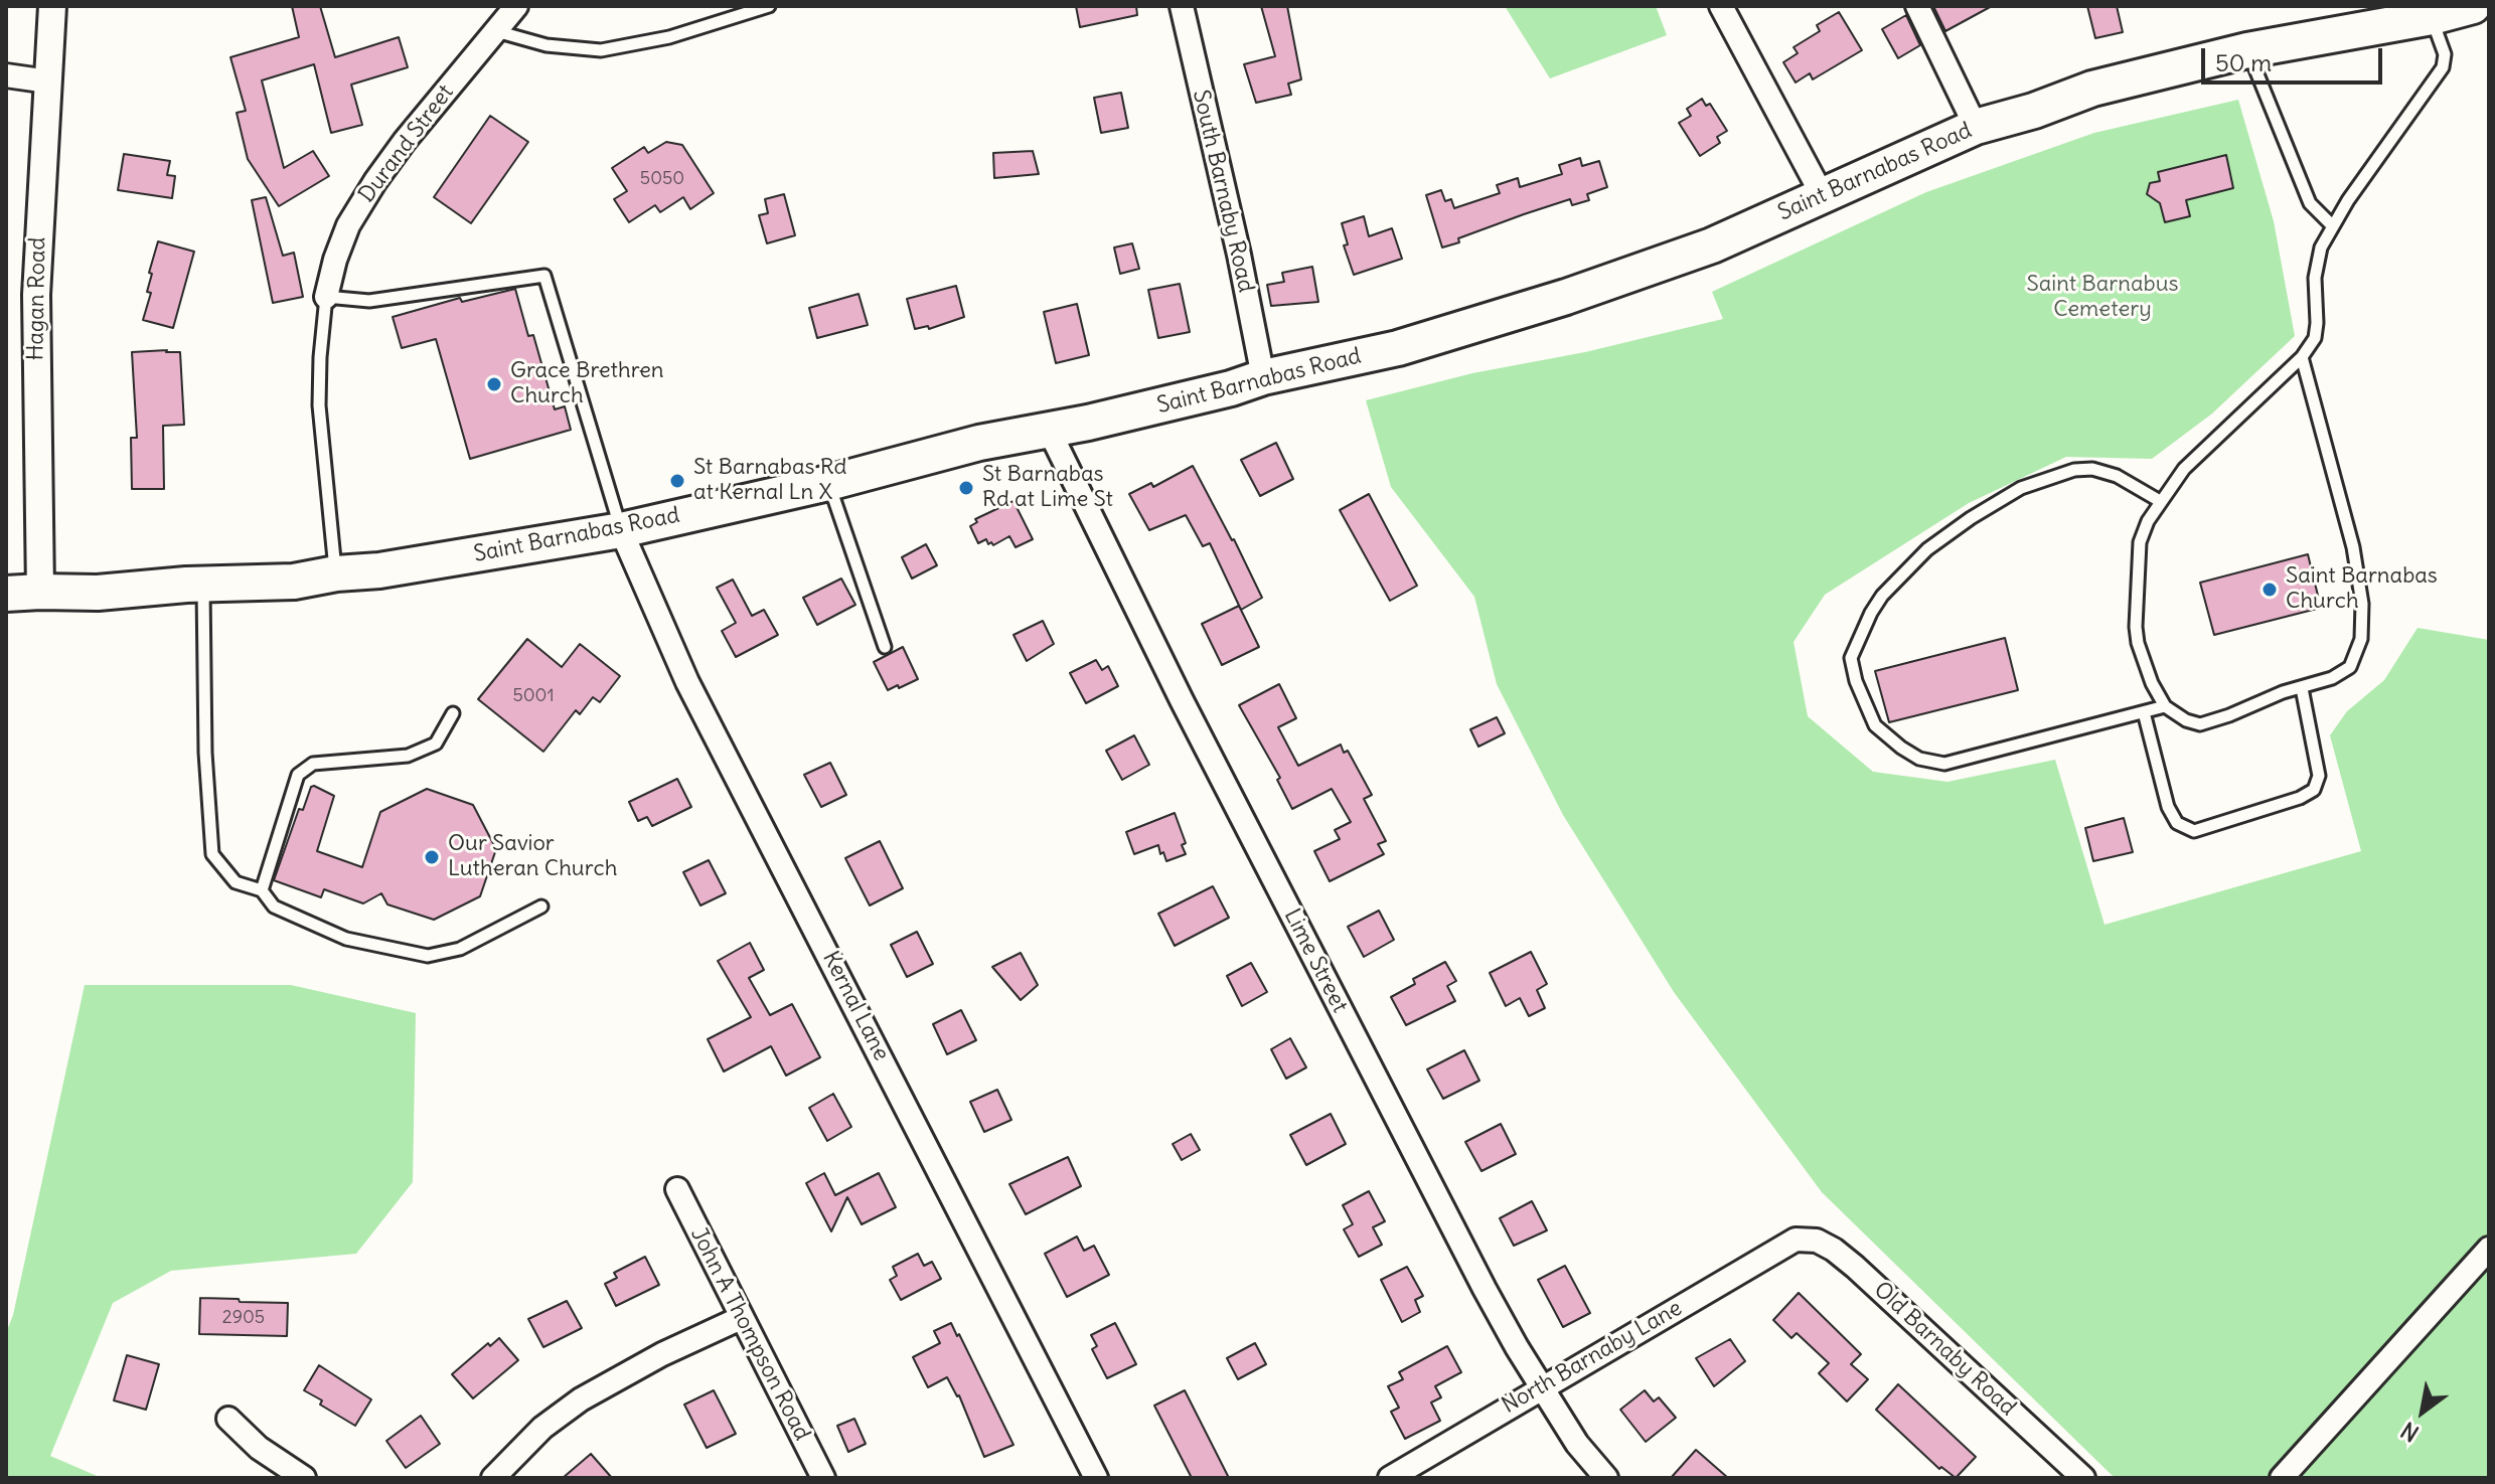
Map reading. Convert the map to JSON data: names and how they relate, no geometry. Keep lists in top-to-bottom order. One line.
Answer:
{"streets":{"main road":["Saint Barnabas Road"],"street":["Durand Street","South Barnaby Road","Hagan Road","Lime Street","Kernal Lane","John A Thompson Road","Old Barnaby Road","North Barnaby Lane"]},"crossings":[["Saint Barnabas Road","South Barnaby Road"],["Saint Barnabas Road","Hagan Road"],["Saint Barnabas Road","Lime Street"],["Saint Barnabas Road","Kernal Lane"],["Lime Street","North Barnaby Lane"],["Old Barnaby Road","North Barnaby Lane"]],"parks":["Saint Barnabus Cemetery"],"places":["Grace Brethren Church","St Barnabas Rd at Kernal Ln X","St Barnabas Rd at Lime St","Saint Barnabas Church","Our Savior Lutheran Church"],"house_numbers":["5050","5001","2905"],"scale_bar":"50 m","north":"bottom left"}
